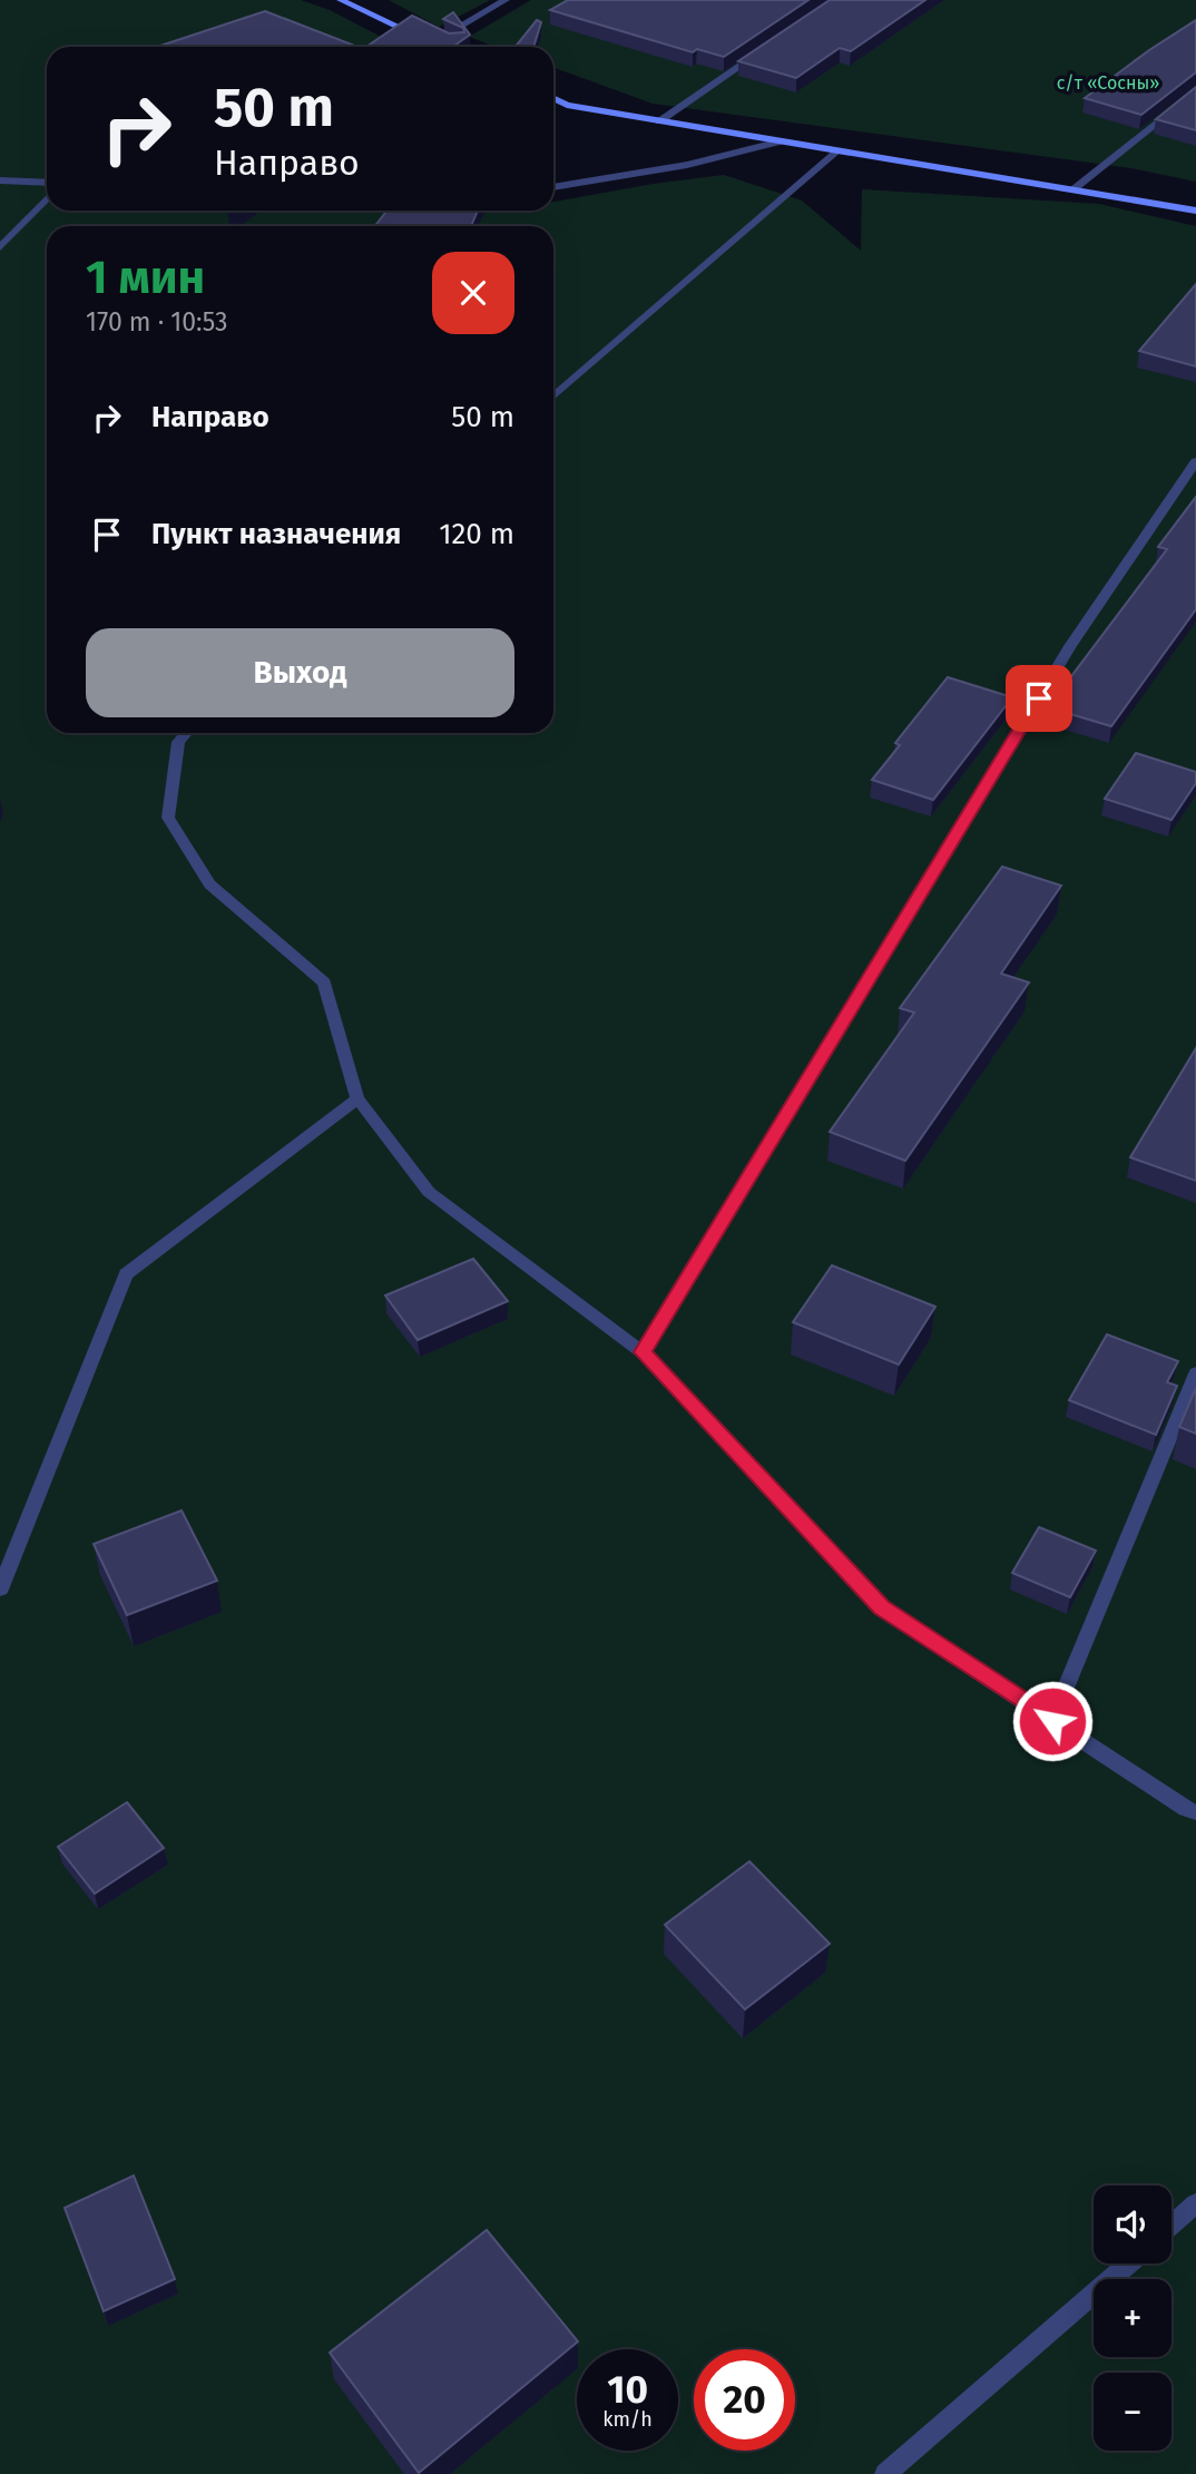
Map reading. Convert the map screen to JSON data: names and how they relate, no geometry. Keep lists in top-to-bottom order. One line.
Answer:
{"parks":["с/т «Сосны»"],"page":{"turn":["50 m","Направо"],"heading":["1 мин","170 m · 10:53"],"list":[{"name":"Направо","value":"50 m"},{"name":"Пункт назначения","value":"120 m"}],"buttons":"Выход","map_buttons":["+","−"],"speed":"10 km/h","limit":"20"}}
